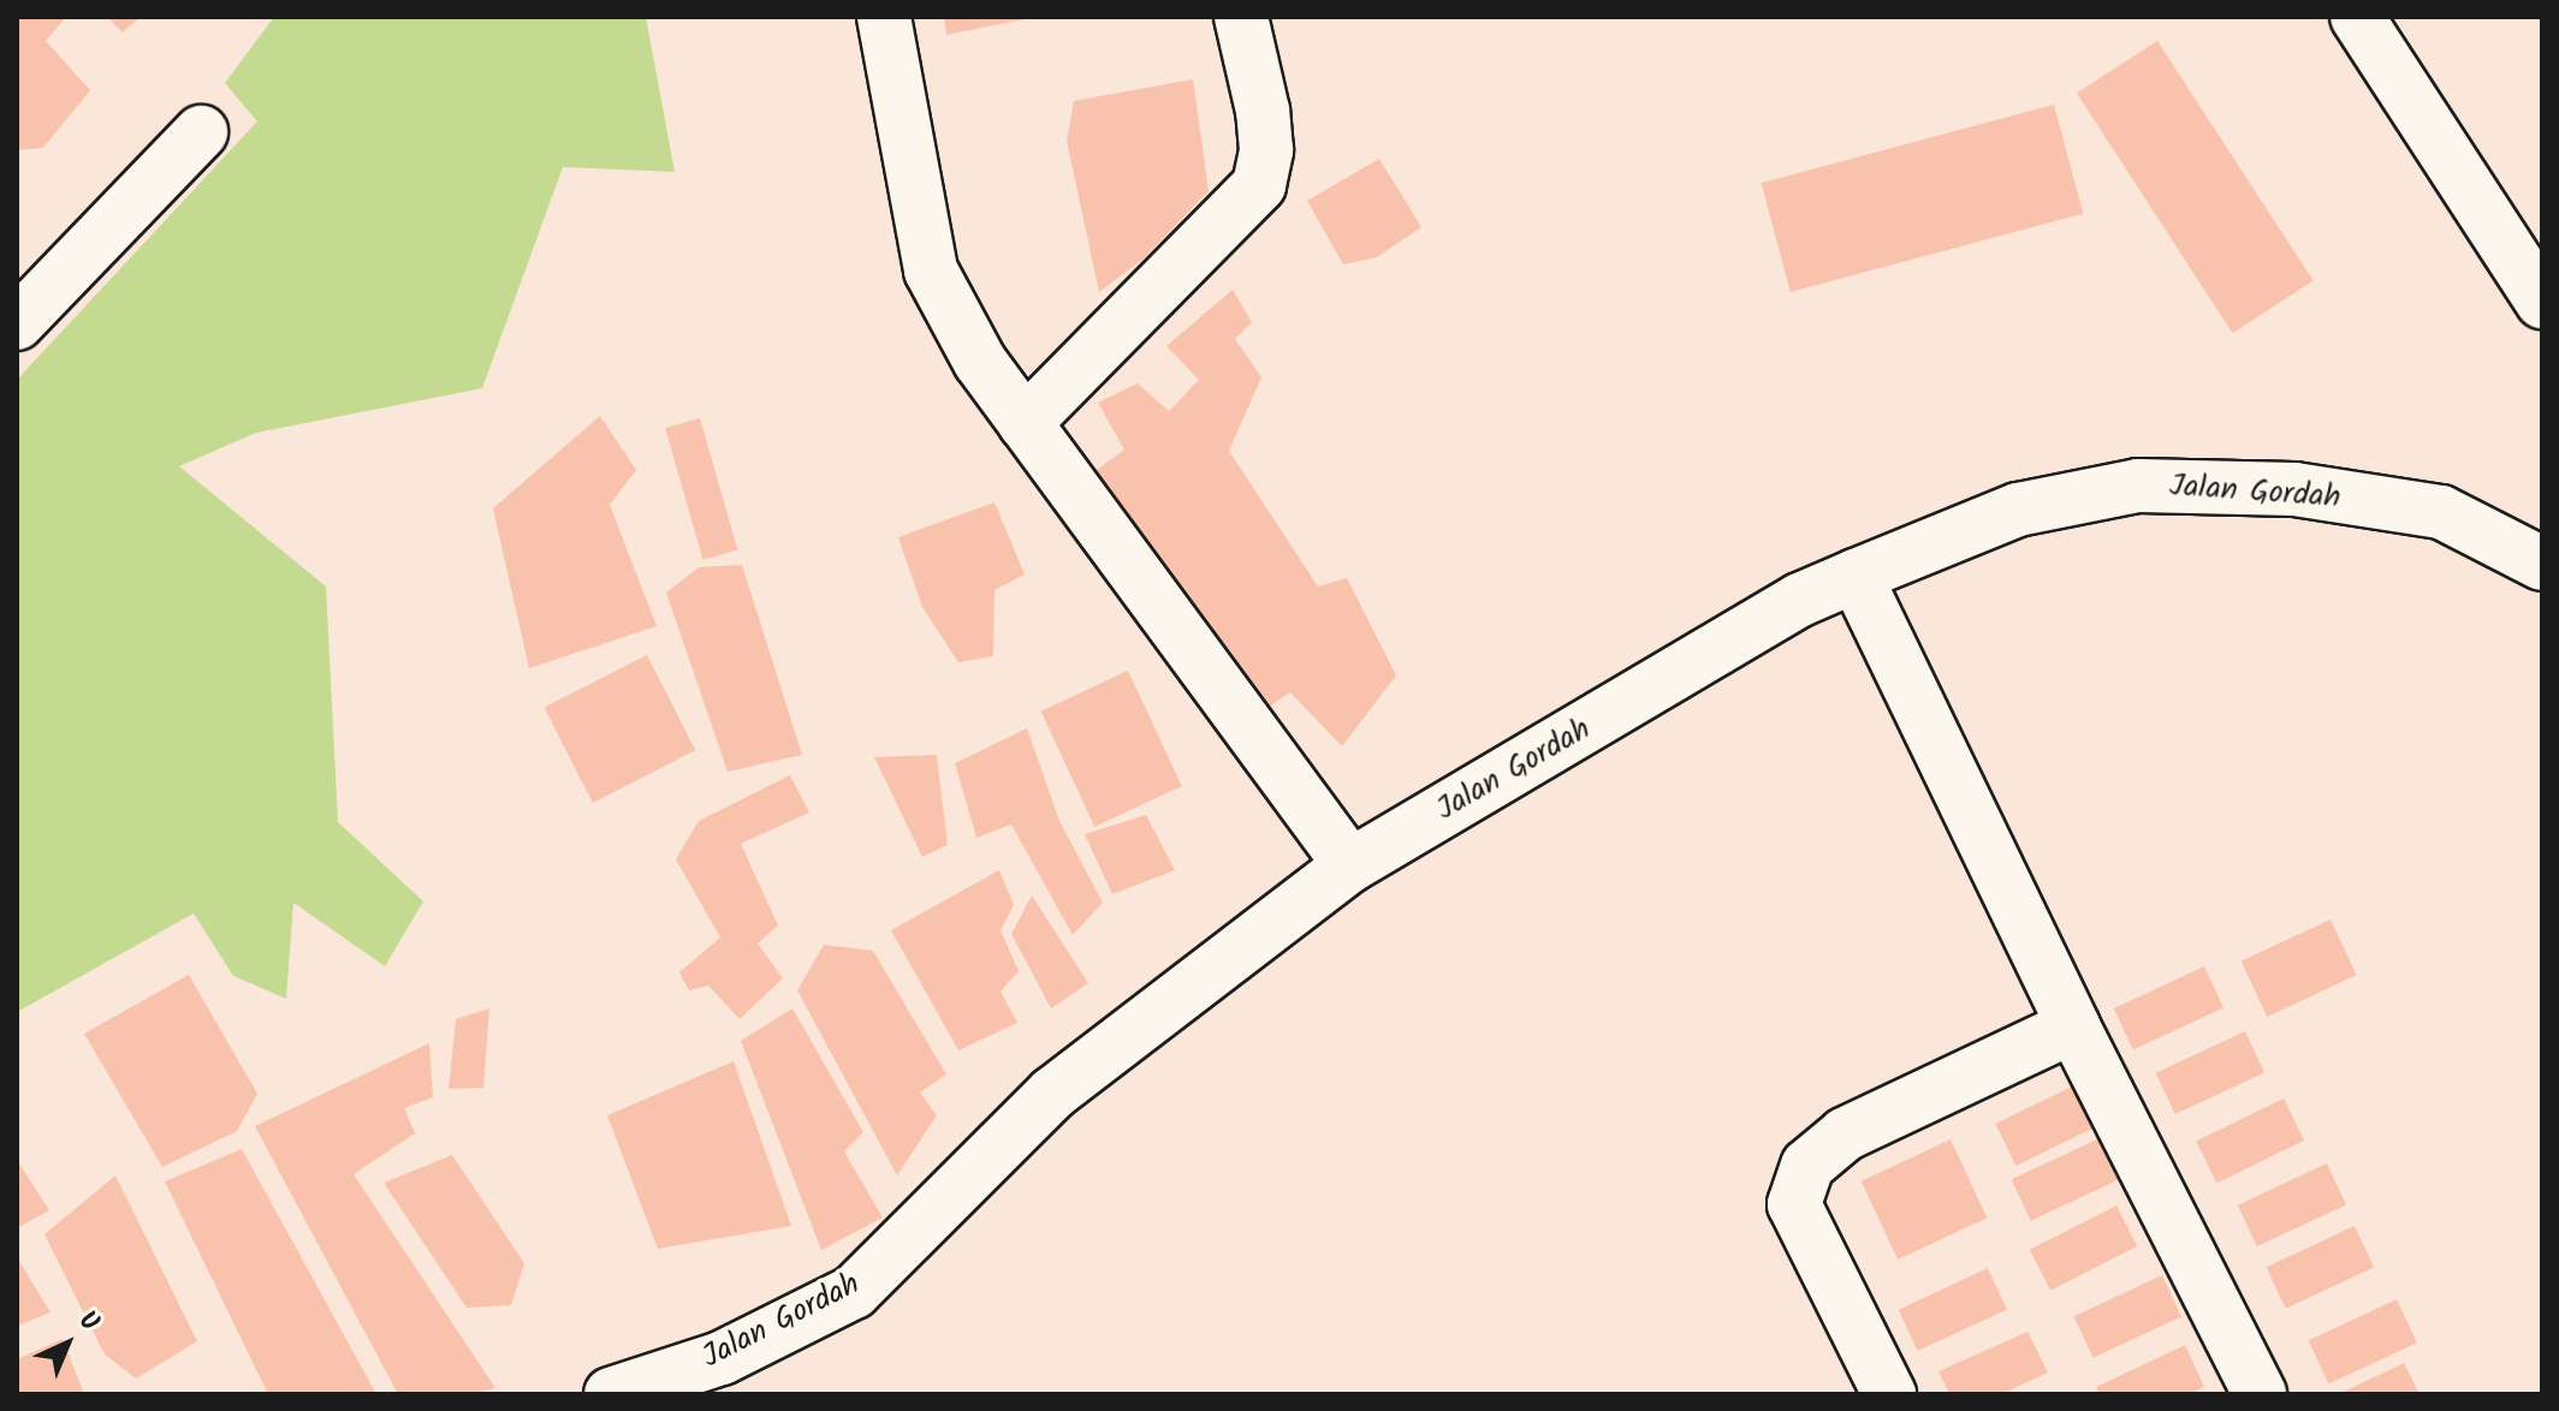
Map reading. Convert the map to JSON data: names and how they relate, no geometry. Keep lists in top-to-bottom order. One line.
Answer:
{"streets":{"street":["Jalan Gordah"]},"north":"top right"}
